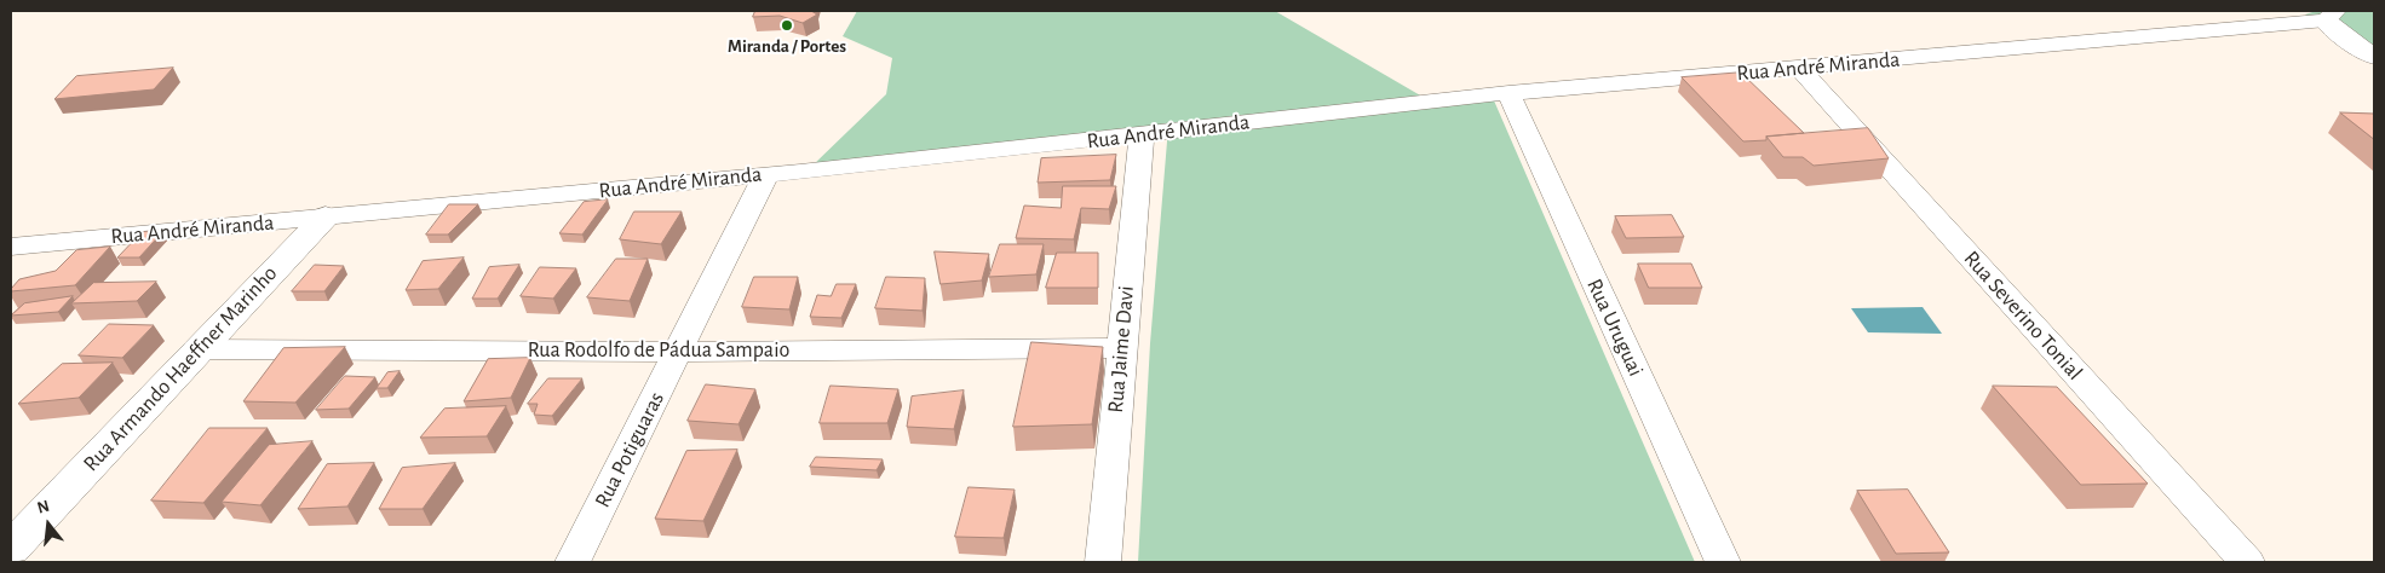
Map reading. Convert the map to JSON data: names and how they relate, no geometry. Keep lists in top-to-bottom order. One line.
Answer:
{"streets":{"street":["Rua André Miranda","Rua Severino Tonial","Rua Uruguai","Rua Jaime Davi","Rua Rodolfo de Pádua Sampaio","Rua Armando Haeffner Marinho","Rua Potiguaras"]},"crossings":[["Rua André Miranda","Rua Severino Tonial"],["Rua André Miranda","Rua Uruguai"],["Rua André Miranda","Rua Jaime Davi"],["Rua André Miranda","Rua Armando Haeffner Marinho"],["Rua André Miranda","Rua Potiguaras"],["Rua Jaime Davi","Rua Rodolfo de Pádua Sampaio"],["Rua Rodolfo de Pádua Sampaio","Rua Armando Haeffner Marinho"],["Rua Rodolfo de Pádua Sampaio","Rua Potiguaras"]],"places":["Miranda / Portes"],"north":"top"}
